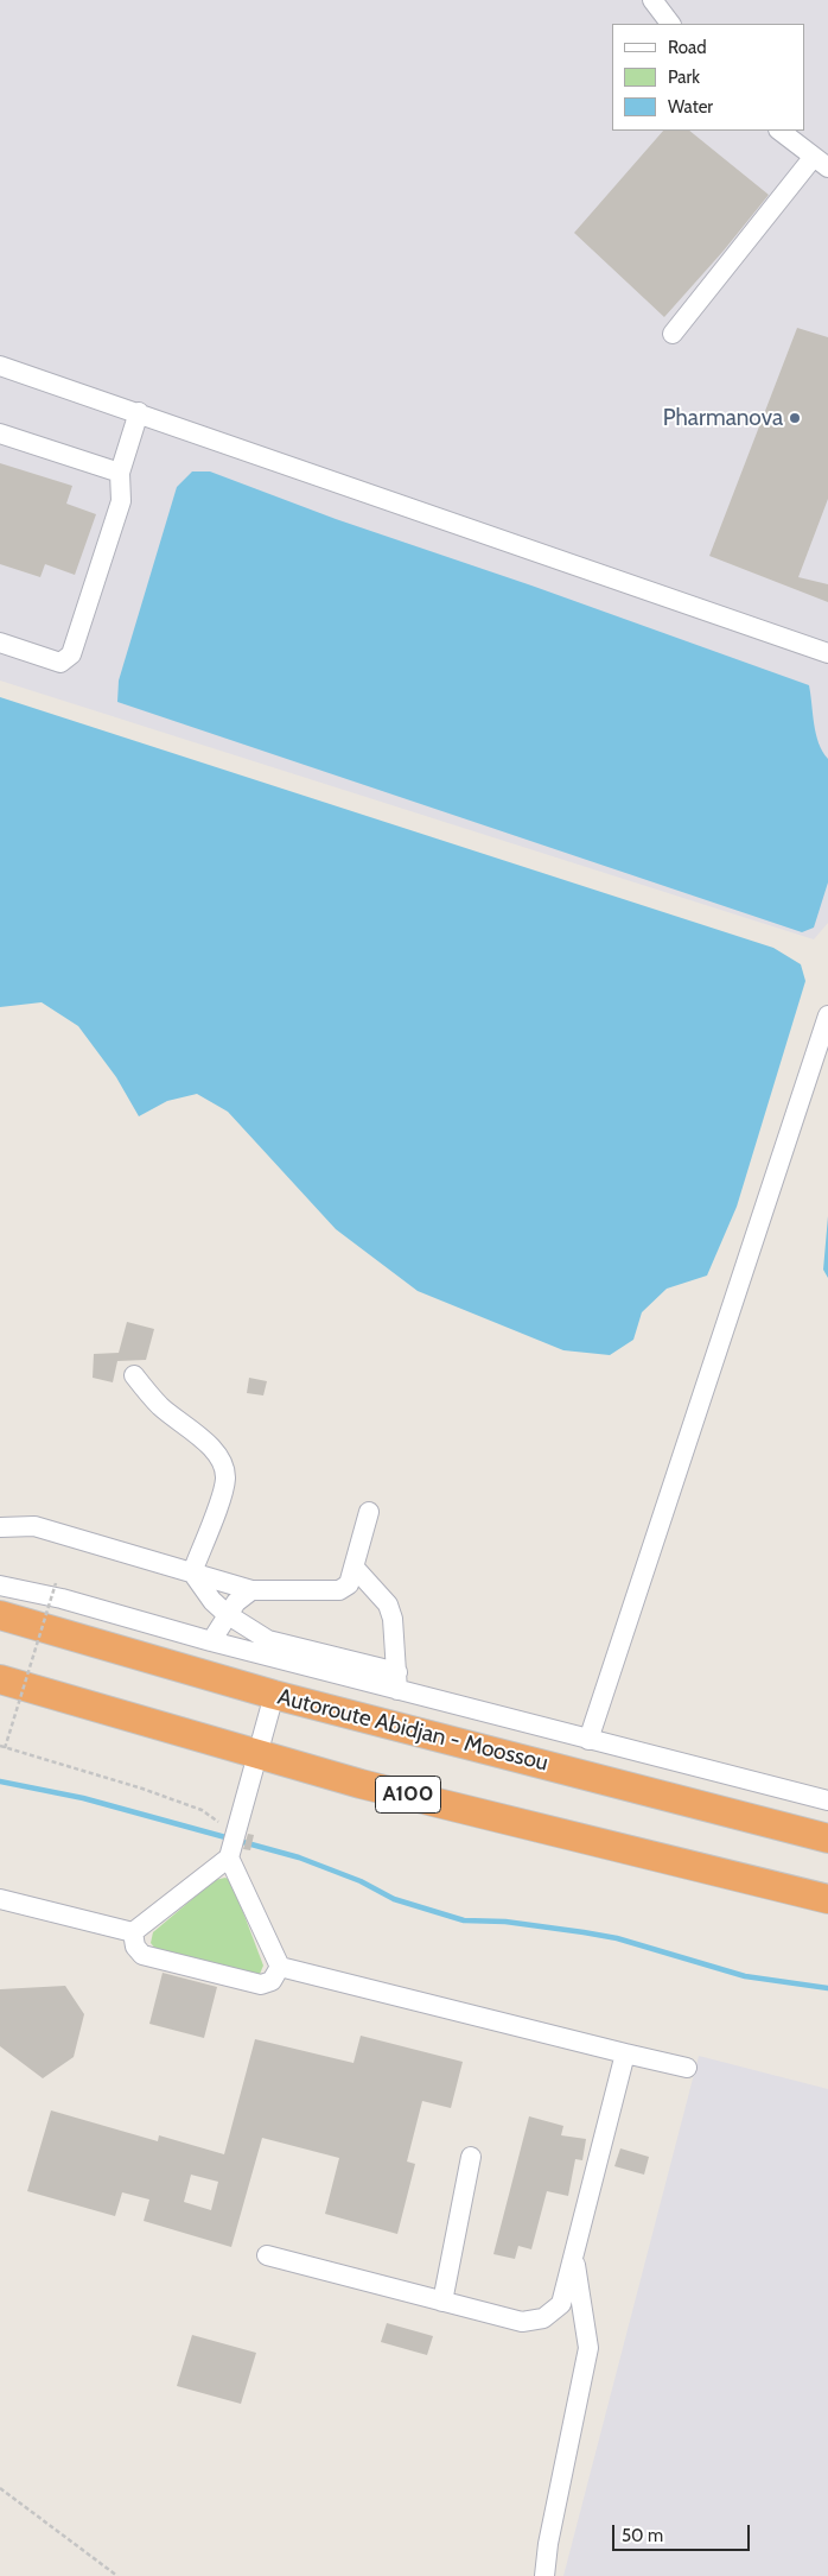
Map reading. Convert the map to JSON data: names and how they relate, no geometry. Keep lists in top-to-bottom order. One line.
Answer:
{"streets":{"highway":["Autoroute Abidjan - Moossou","A100"]},"places":["Pharmanova"],"legend":["Road","Park","Water"],"scale_bar":"50 m"}
